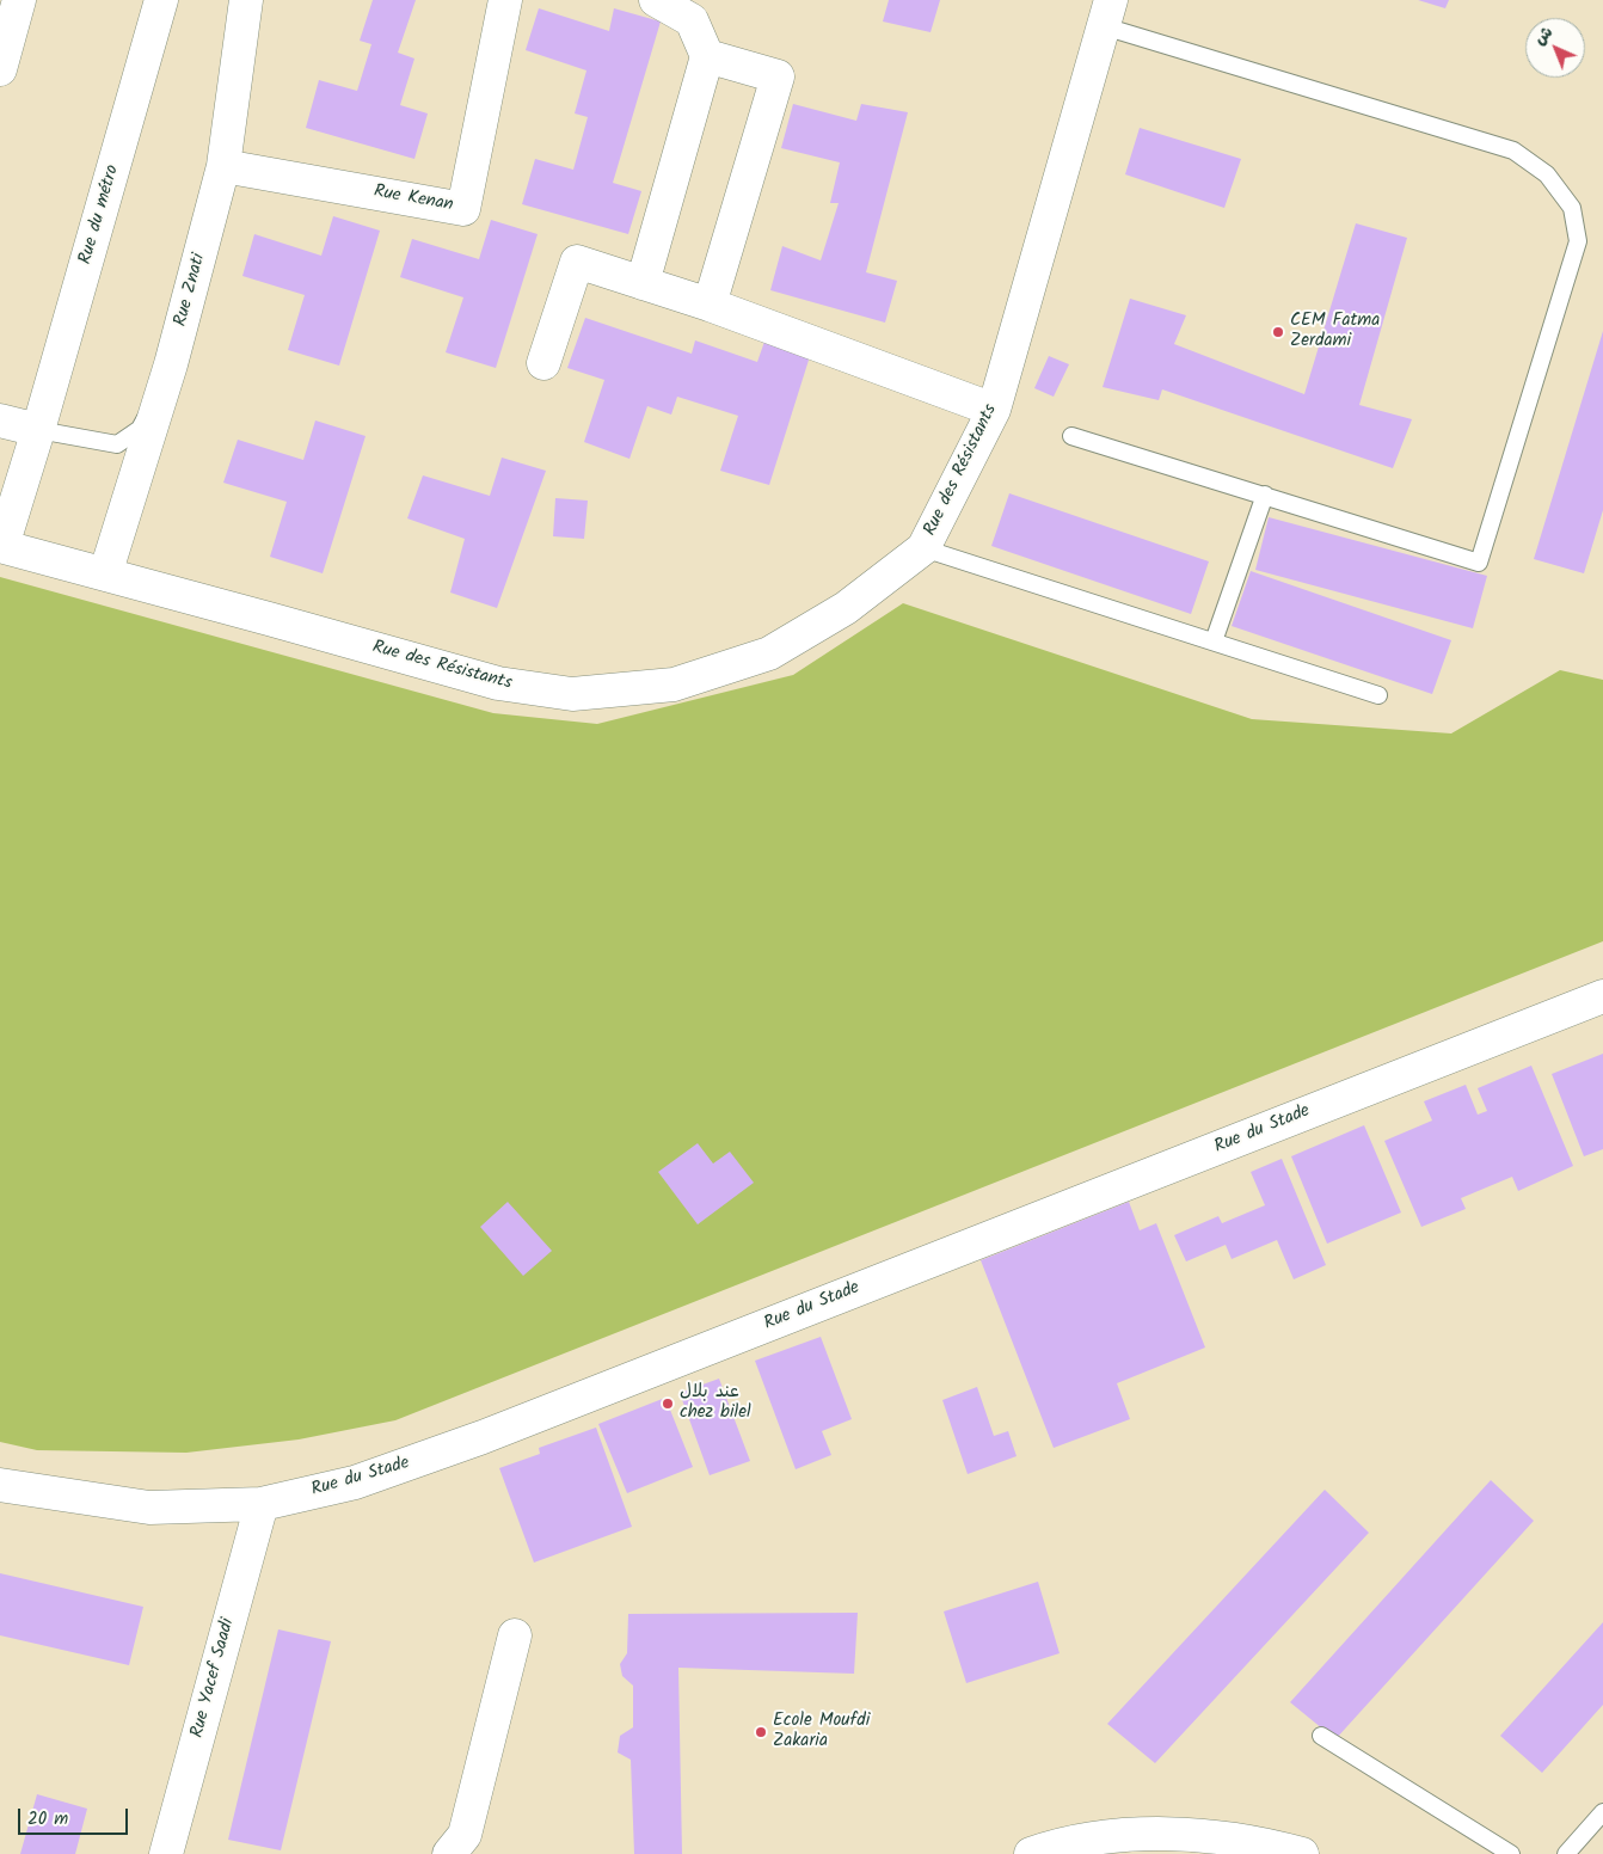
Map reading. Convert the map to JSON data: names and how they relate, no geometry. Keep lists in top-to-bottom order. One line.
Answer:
{"streets":{"street":["Rue Kenan","Rue du métro","Rue Znati","Rue des Résistants","Rue du Stade","Rue Yacef Saadi"]},"crossings":[["Rue Kenan","Rue Znati"],["Rue du métro","Rue des Résistants"],["Rue Znati","Rue des Résistants"],["Rue du Stade","Rue Yacef Saadi"]],"places":["CEM Fatma Zerdami","عند بلال chez bilel","Ecole Moufdi Zakaria"],"scale_bar":"20 m","north":"top left"}
